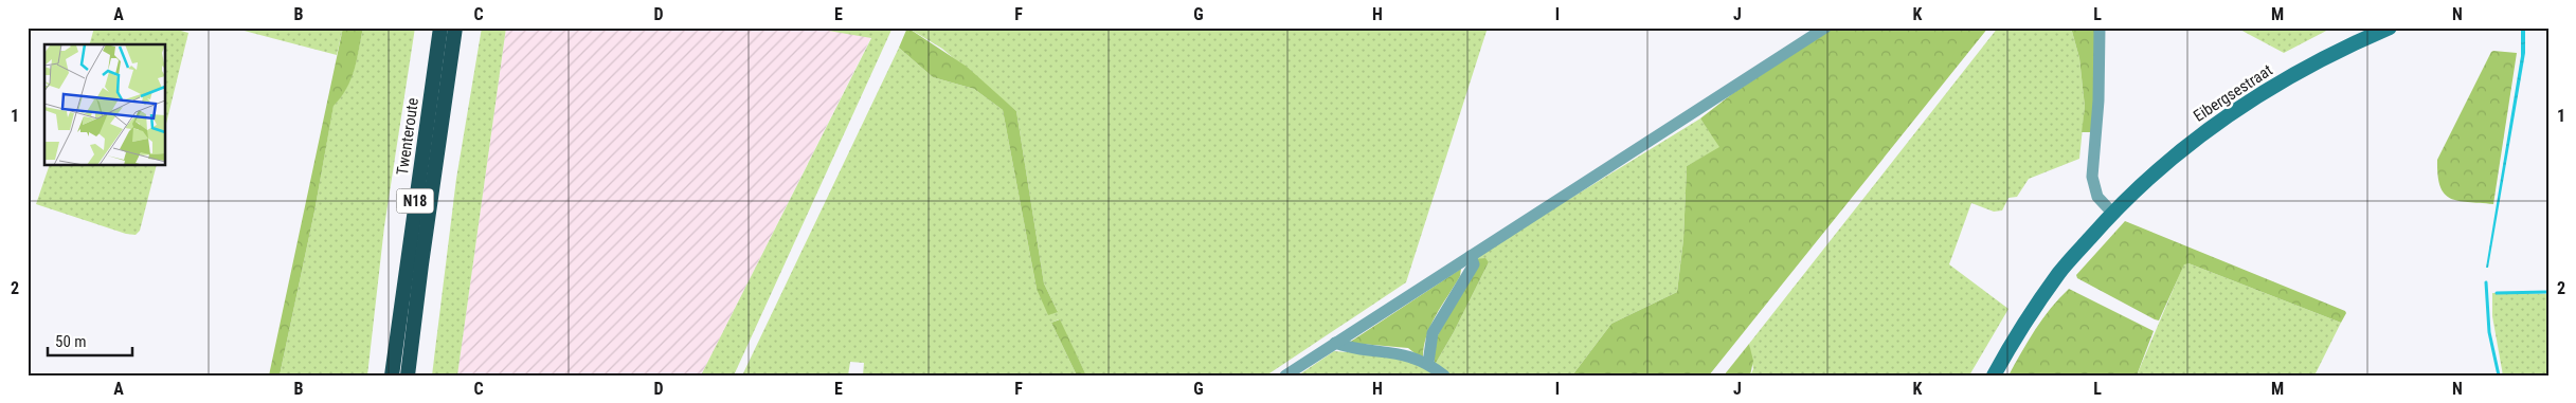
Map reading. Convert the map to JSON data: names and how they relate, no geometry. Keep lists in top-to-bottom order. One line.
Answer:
{"streets":{"highway":["Twenteroute","N18"],"main road":["Eibergsestraat"]},"scale_bar":"50 m","grid":{"columns":["A","B","C","D","E","F","G","H","I","J","K","L","M","N"],"rows":["1","2"]}}
